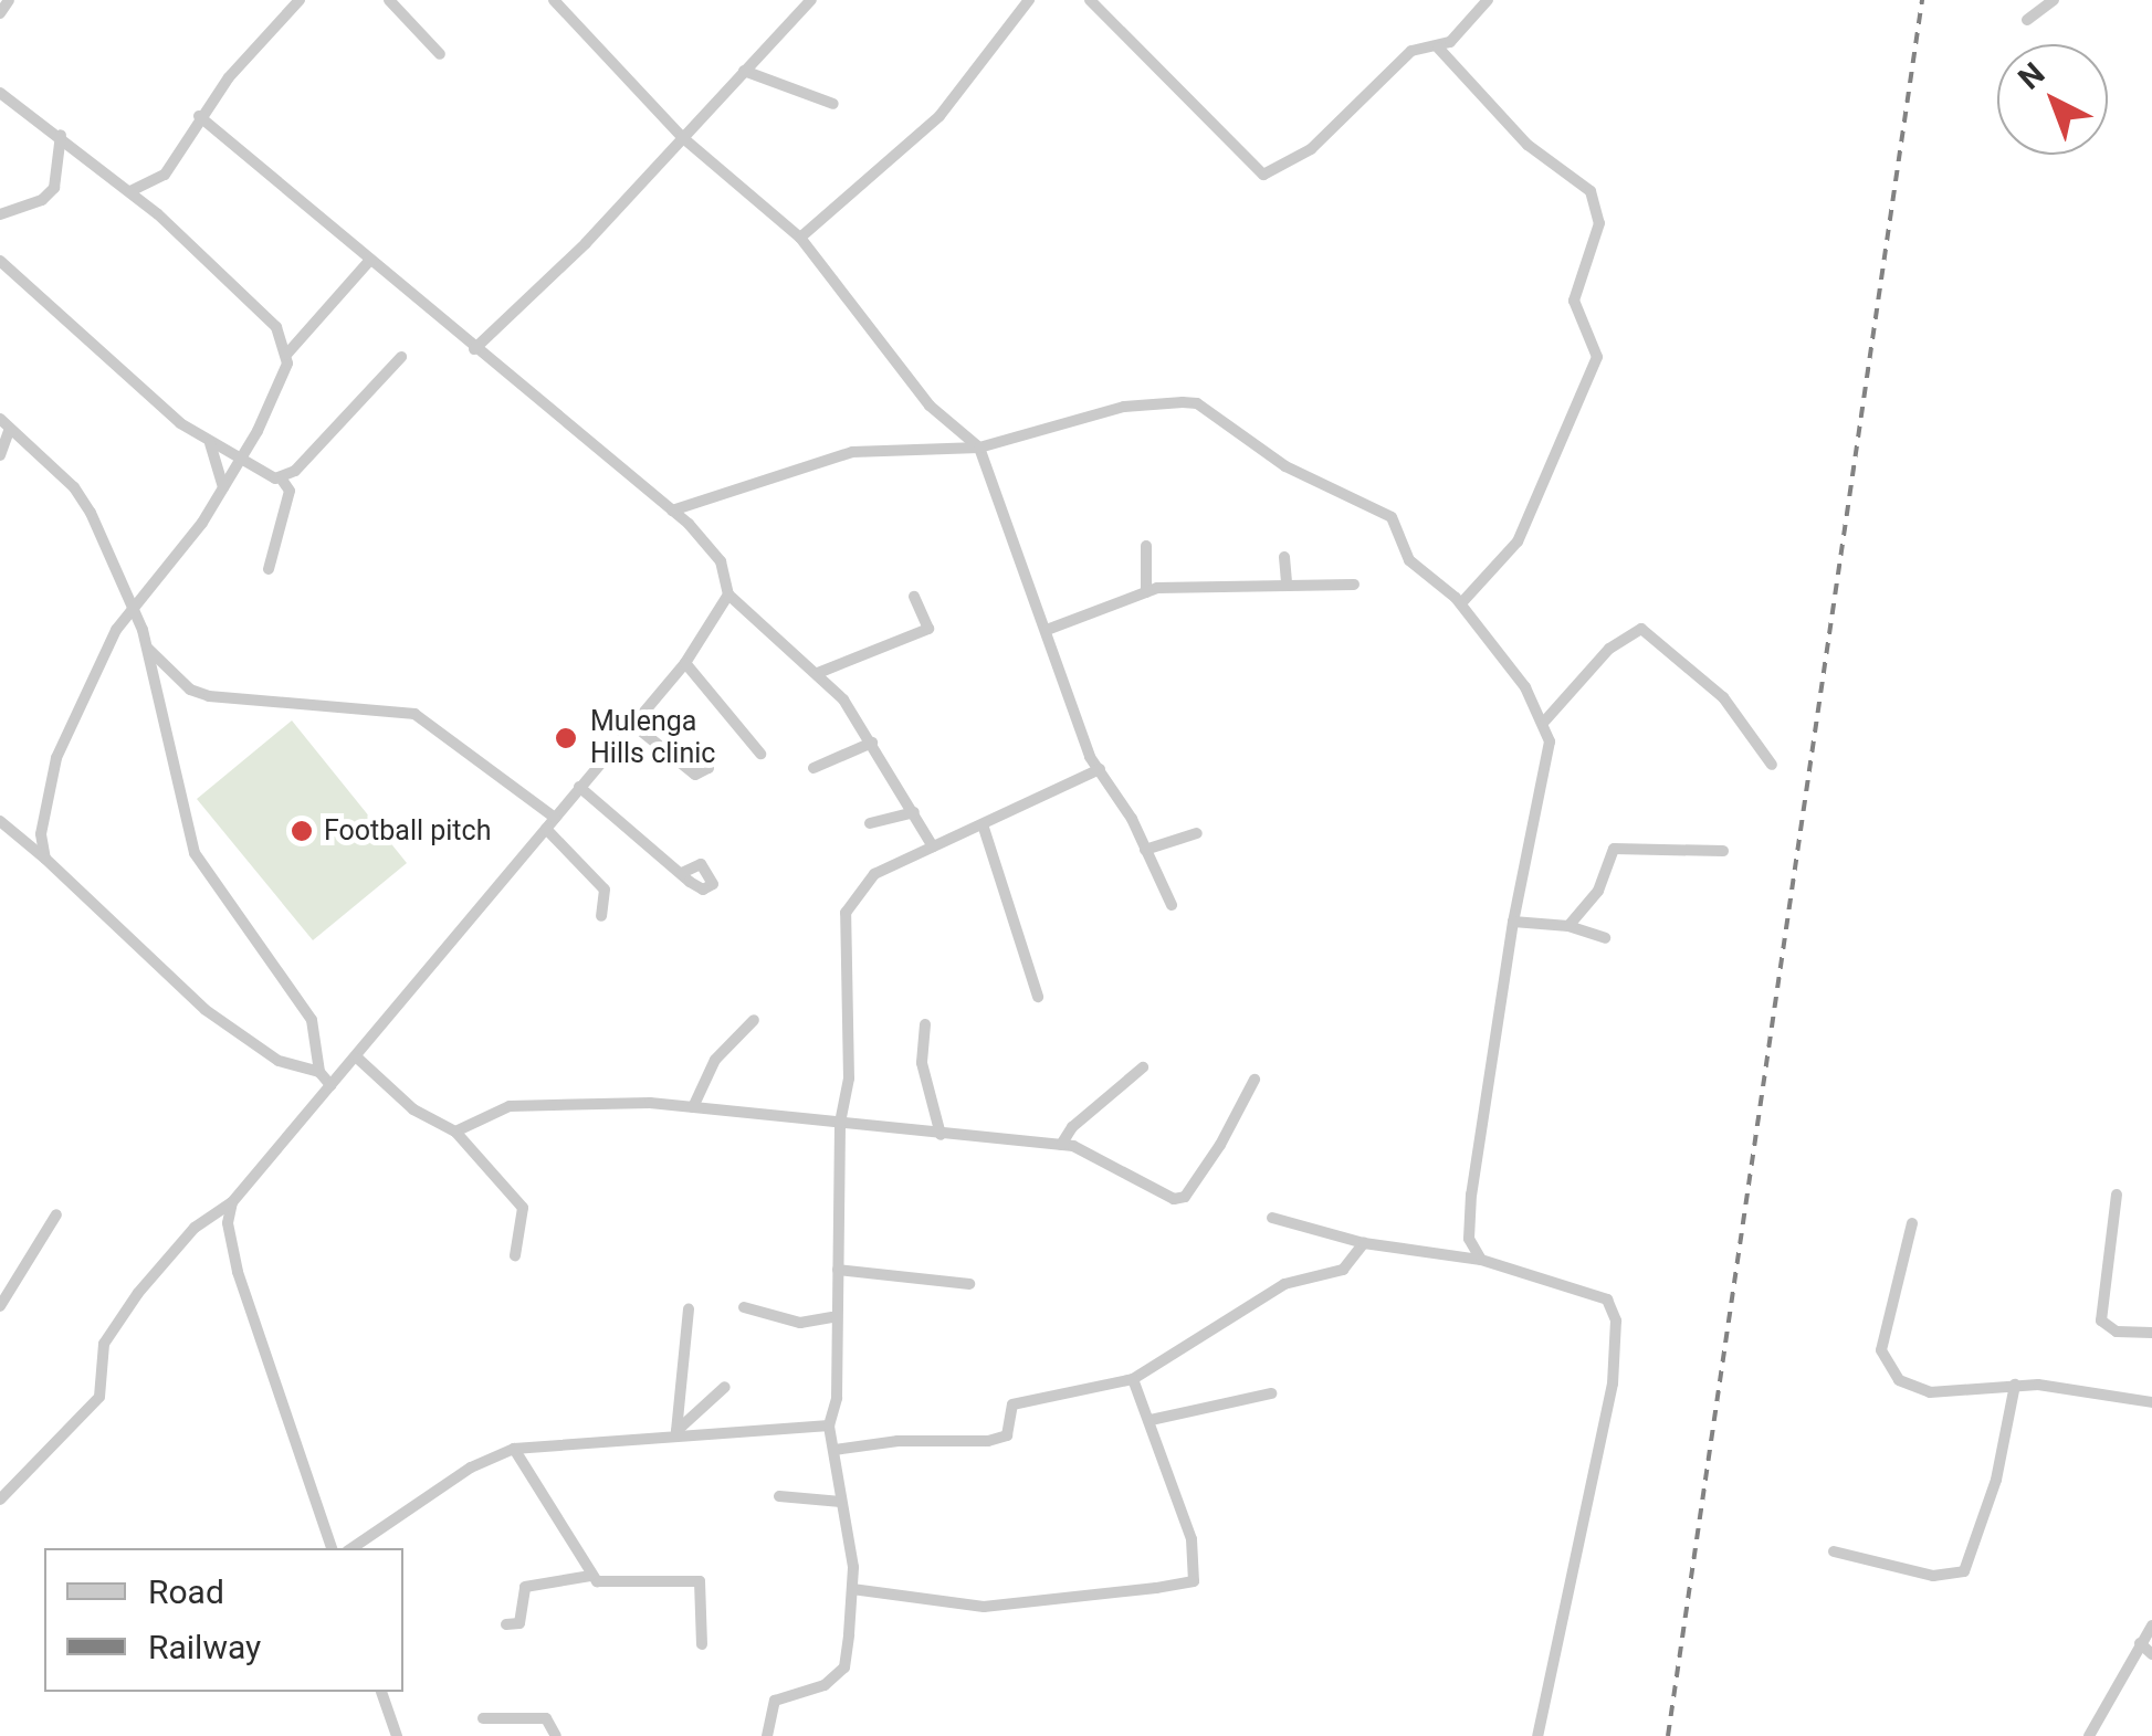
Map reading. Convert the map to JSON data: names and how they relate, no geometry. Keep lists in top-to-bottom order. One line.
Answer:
{"places":["Mulenga Hills clinic","Football pitch"],"legend":["Road","Railway"],"north":"top left"}
